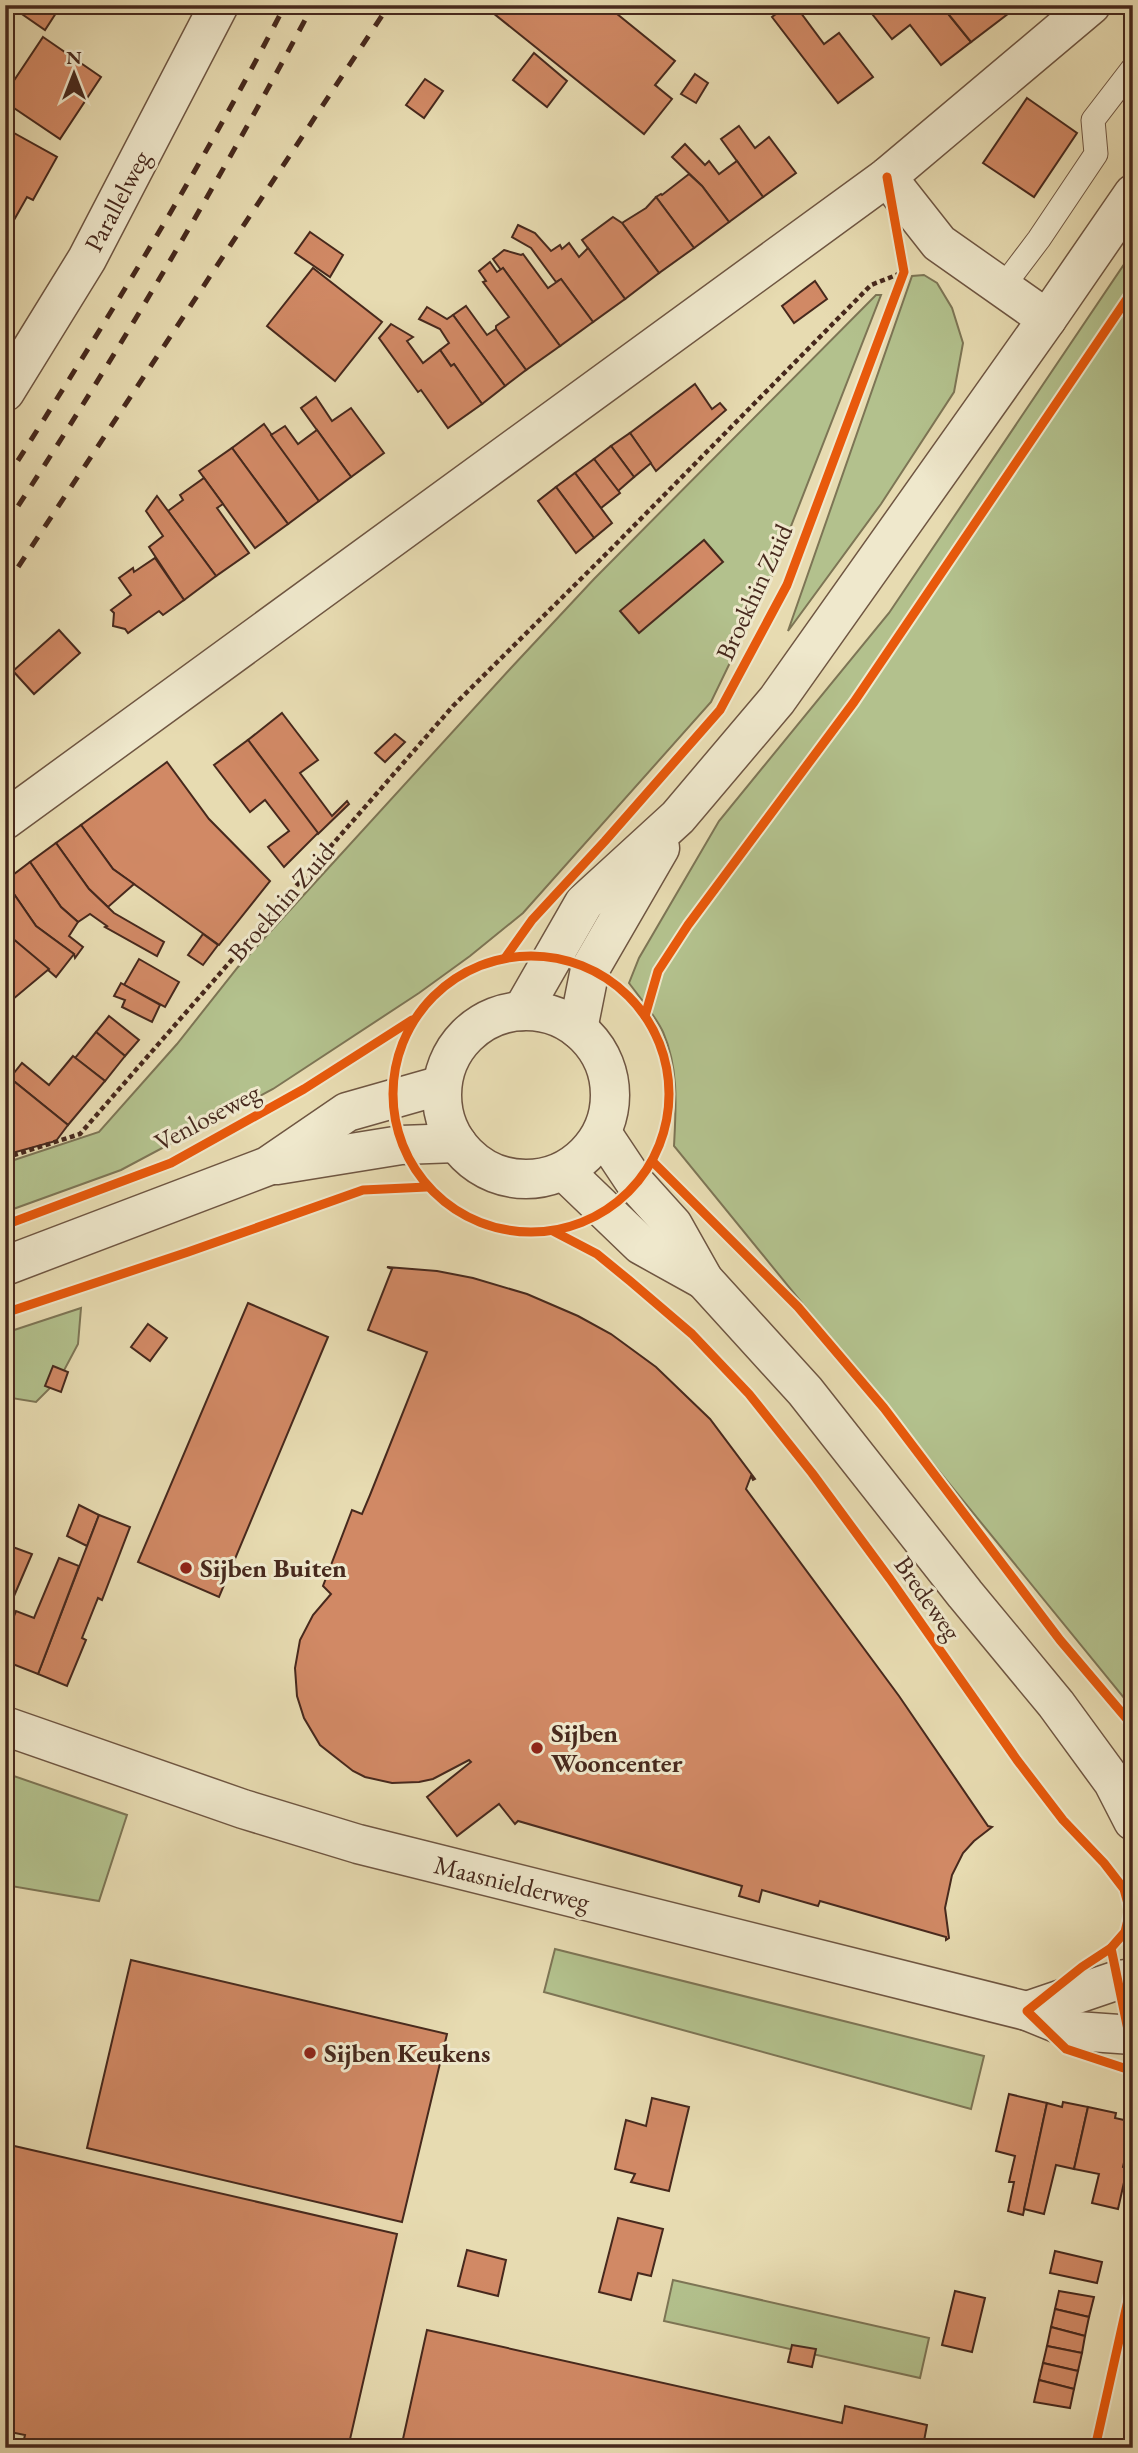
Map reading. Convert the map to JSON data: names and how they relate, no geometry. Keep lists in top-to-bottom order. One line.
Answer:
{"streets":{"street":["Parallelweg","Bredeweg","Maasnielderweg"],"cycle path":["Broekhin Zuid","Venloseweg"]},"places":["Sijben Buiten","Sijben Wooncenter","Sijben Keukens"],"north":"top"}
